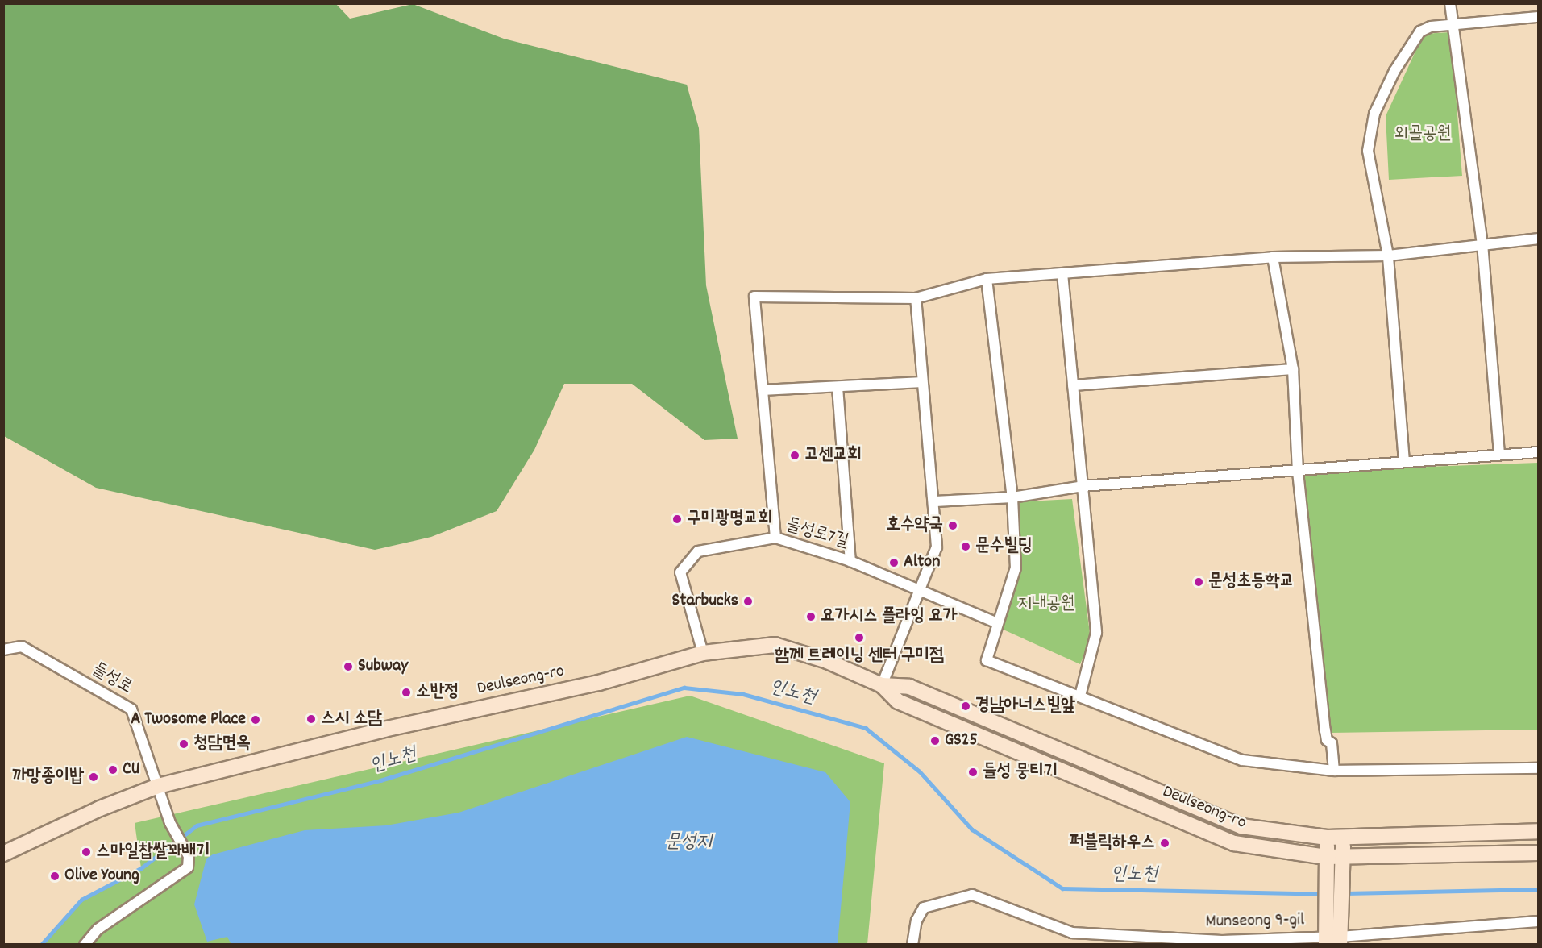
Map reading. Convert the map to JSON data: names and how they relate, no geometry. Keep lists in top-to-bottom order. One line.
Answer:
{"streets":{"street":["들성로7길","들성로","Deulseong-ro","Munseong 9-gil"]},"crossings":[["들성로7길","Deulseong-ro"],["들성로","Deulseong-ro"]],"water":["인노천","문성지"],"parks":["외골공원","지내공원"],"places":["고센교회","구미광명교회","호수약국","문수빌딩","Alton","문성초등학교","Starbucks","요가시스 플라잉 요가","함께 트레이닝 센터 구미점","Subway","소반정","경남아너스빌앞","스시 소담","A Twosome Place","GS25","청담면옥","CU","들성 뭉티기","까망종이밥","퍼블릭하우스","스마일찹쌀꽈배기","Olive Young"]}
